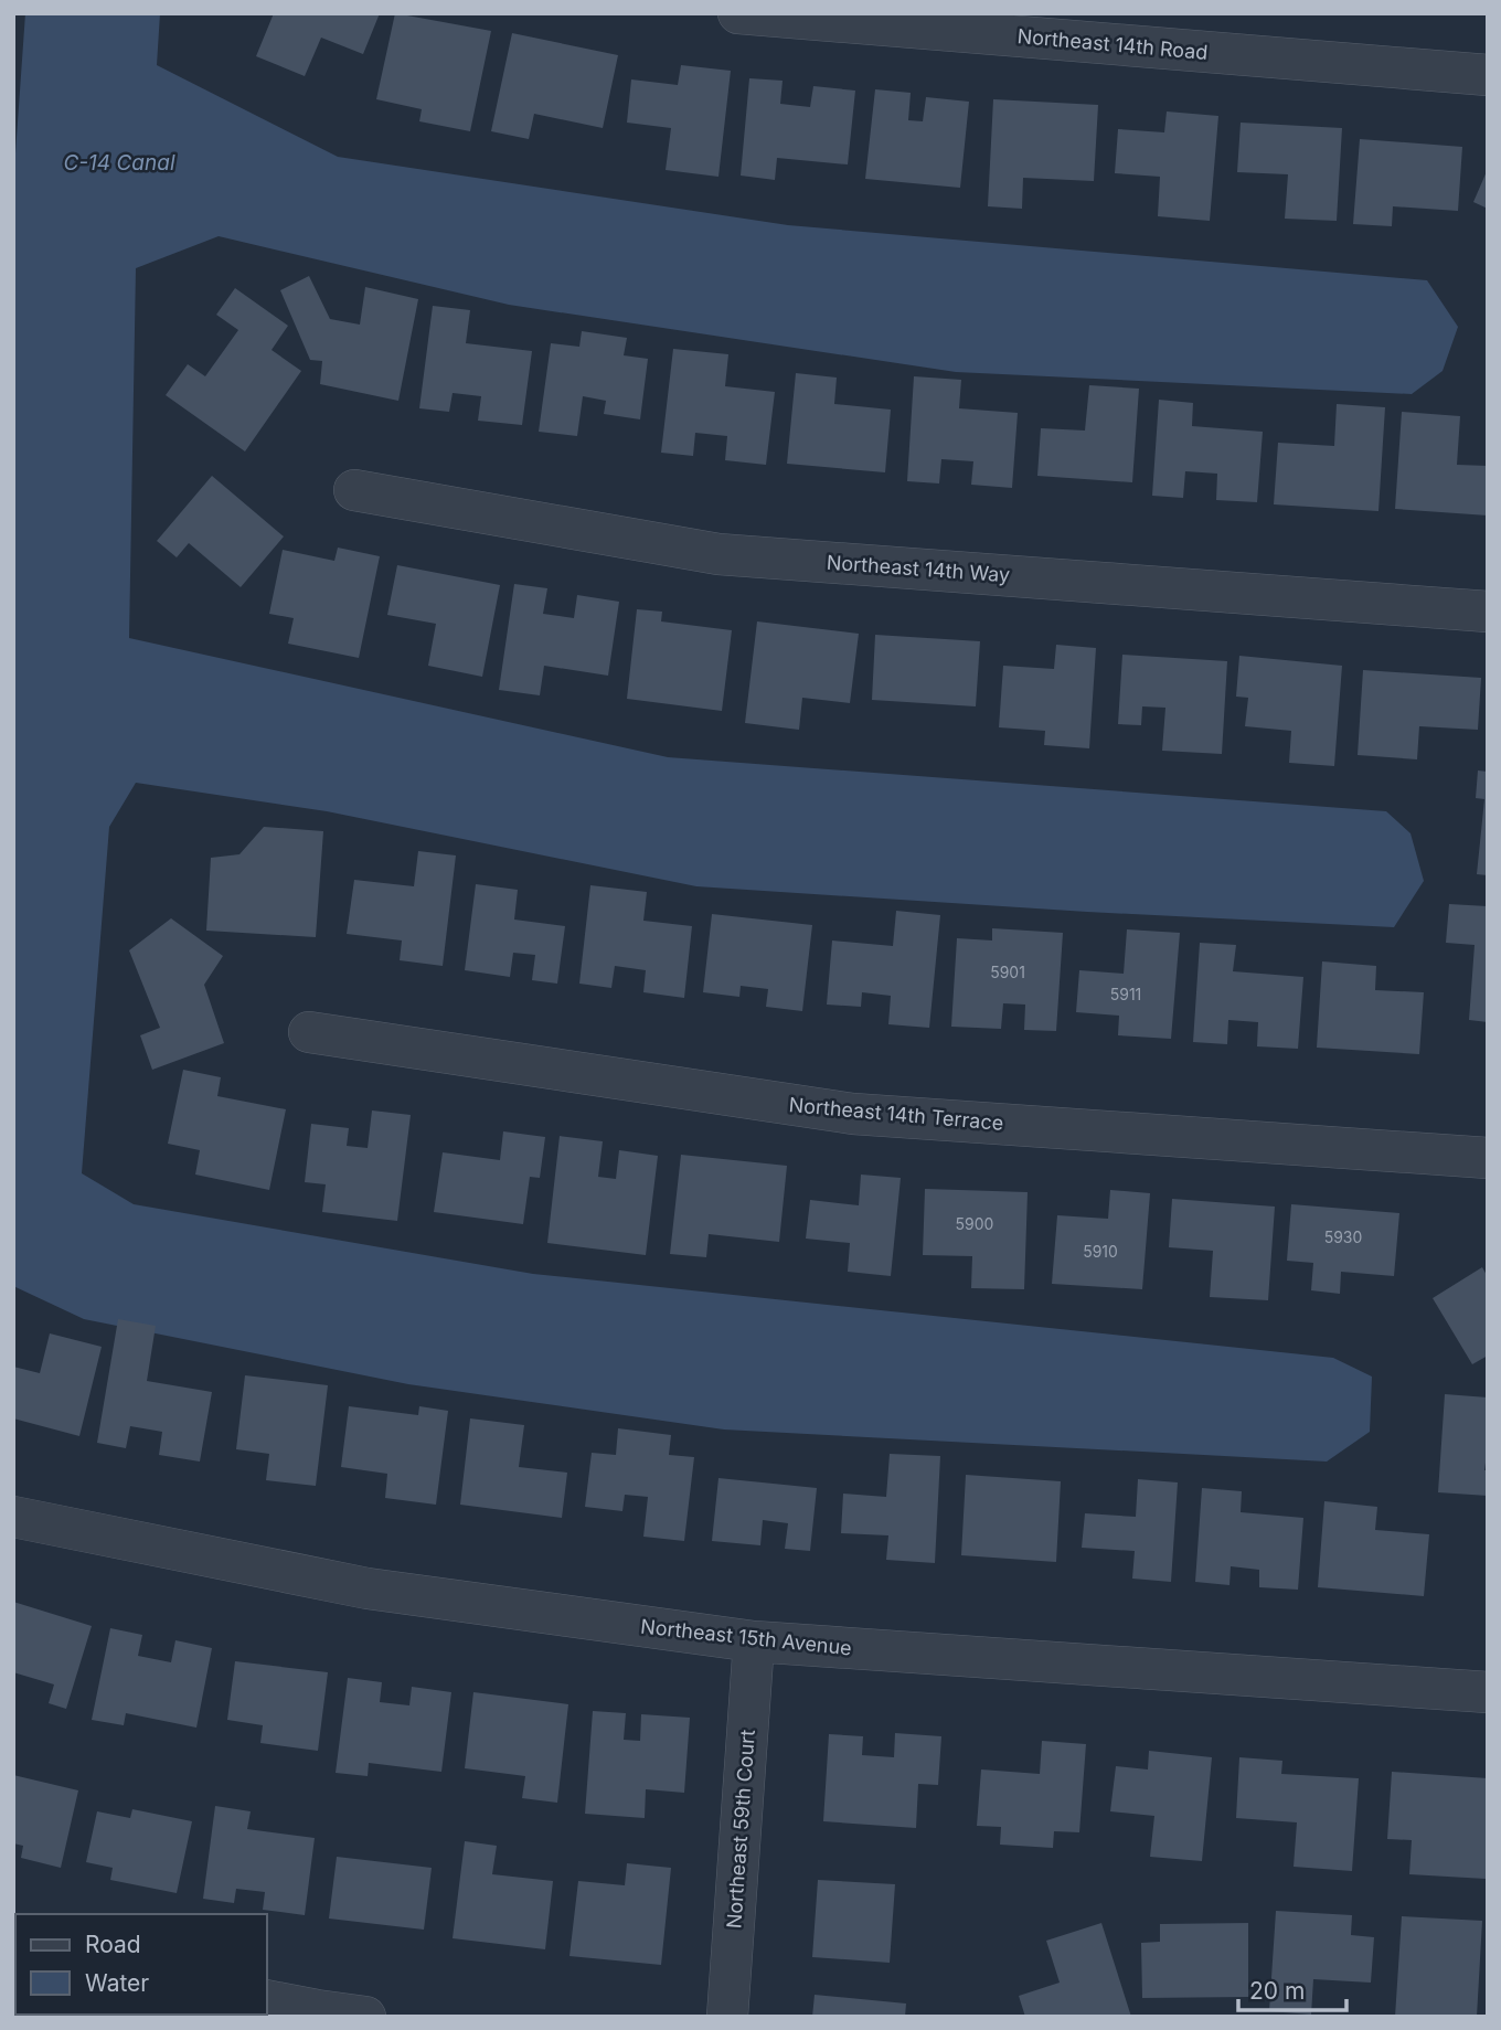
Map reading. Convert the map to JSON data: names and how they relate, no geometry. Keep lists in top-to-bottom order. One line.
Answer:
{"streets":{"street":["Northeast 14th Road","Northeast 14th Way","Northeast 14th Terrace","Northeast 15th Avenue","Northeast 59th Court"]},"crossings":[["Northeast 15th Avenue","Northeast 59th Court"]],"water":["C-14 Canal"],"house_numbers":["5901","5911","5900","5930","5910"],"legend":["Road","Water"],"scale_bar":"20 m"}
